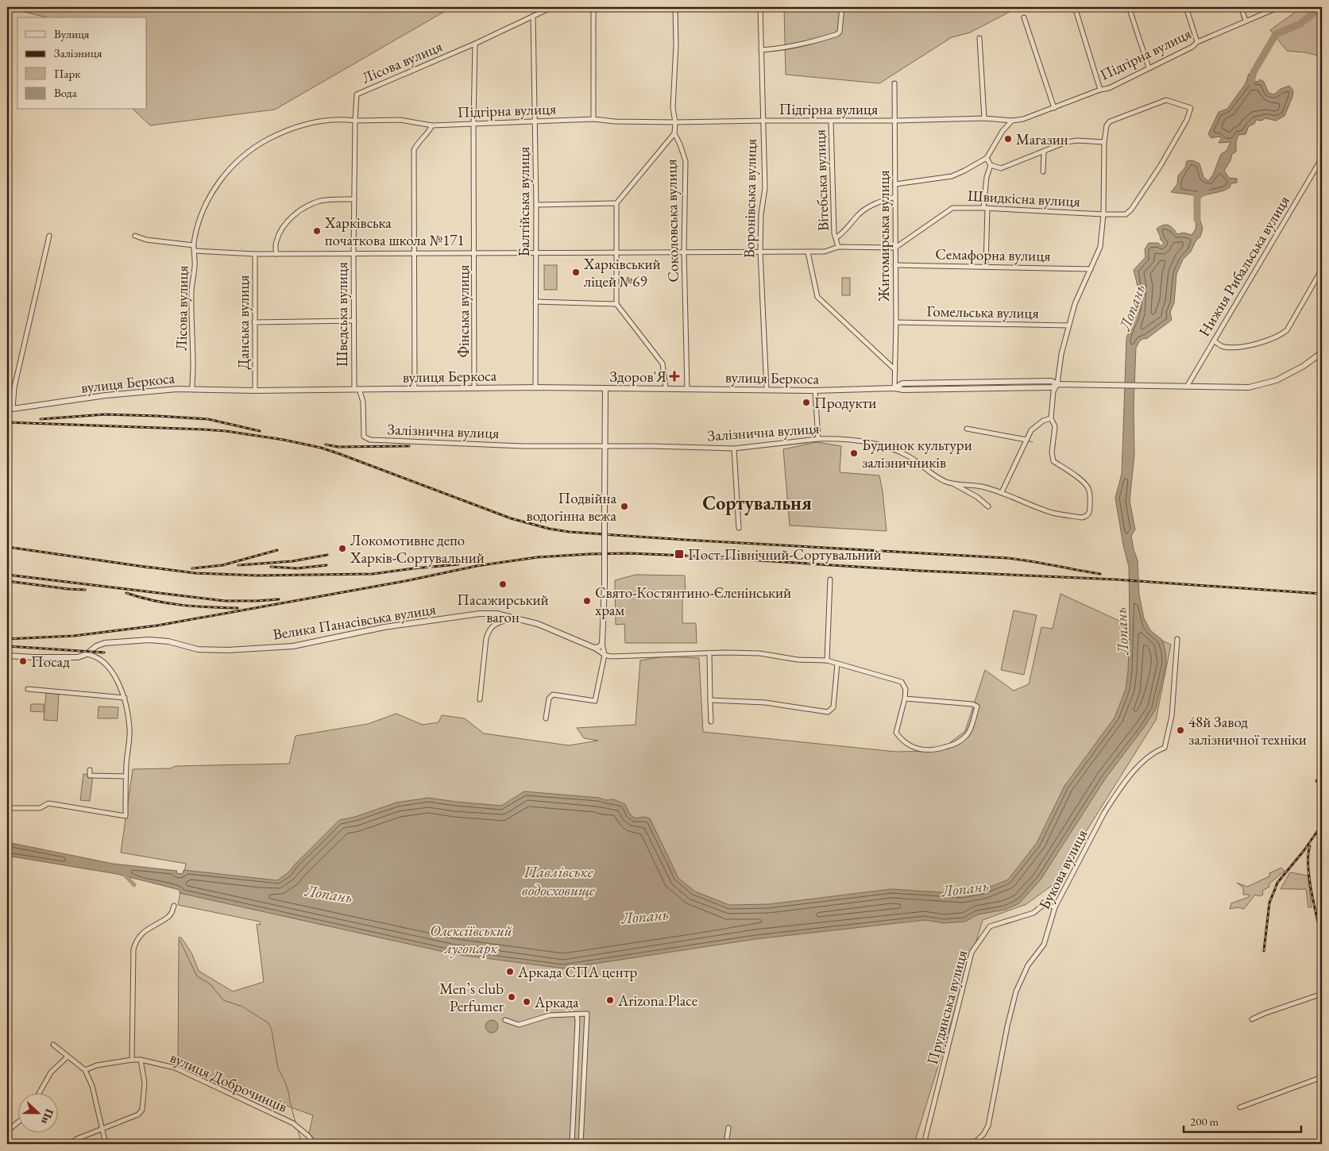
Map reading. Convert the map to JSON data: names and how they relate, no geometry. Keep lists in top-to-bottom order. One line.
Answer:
{"streets":{"street":["Підгірна вулиця","Лісова вулиця","Вітебська вулиця","Воронівська вулиця","Швидкісна вулиця","Балтійська вулиця","Соколовська вулиця","Житомирська вулиця","Семафорна вулиця","Нижня Рибальська вулиця","Фінська вулиця","Гомельська вулиця","Шведська вулиця","Данська вулиця","вулиця Беркоса","Залізнична вулиця","Велика Панасівська вулиця","Букова вулиця","Прудянська вулиця","вулиця Доброчинців"]},"crossings":[["Підгірна вулиця","Лісова вулиця"],["Підгірна вулиця","Вітебська вулиця"],["Підгірна вулиця","Воронівська вулиця"],["Підгірна вулиця","Балтійська вулиця"],["Підгірна вулиця","Соколовська вулиця"],["Підгірна вулиця","Житомирська вулиця"],["Підгірна вулиця","Фінська вулиця"],["Підгірна вулиця","Шведська вулиця"],["Лісова вулиця","Балтійська вулиця"],["Лісова вулиця","Фінська вулиця"],["Лісова вулиця","Шведська вулиця"],["Лісова вулиця","вулиця Беркоса"],["Вітебська вулиця","Житомирська вулиця"],["Воронівська вулиця","вулиця Беркоса"],["Швидкісна вулиця","Житомирська вулиця"],["Балтійська вулиця","вулиця Беркоса"],["Соколовська вулиця","вулиця Беркоса"],["Житомирська вулиця","Семафорна вулиця"],["Житомирська вулиця","Гомельська вулиця"],["Житомирська вулиця","вулиця Беркоса"],["Нижня Рибальська вулиця","вулиця Беркоса"],["Фінська вулиця","вулиця Беркоса"],["Шведська вулиця","вулиця Беркоса"],["Шведська вулиця","Залізнична вулиця"],["Данська вулиця","вулиця Беркоса"],["Букова вулиця","Прудянська вулиця"]],"districts":["Сортувальня"],"water":["Лопань","Павлівське водосховище"],"parks":["Олексіївський лугопарк"],"places":{"other":["Магазин","Харківська початкова школа №171","Харківський ліцей №69","Продукти","Будинок культури залізничників","Подвійна водогінна вежа","Локомотивне депо Харків-Сортувальний","Пасажирський вагон","Свято-Костянтино-Єленінський храм","Посад","48й Завод залізничної техніки","Аркада СПА центр","Men’s club Perfumer","Arizona.Place","Аркада"],"health":["Здоров'Я"],"transit":["Пост-Північний-Сортувальний"]},"legend":["Вулиця","Залізниця","Парк","Вода"],"scale_bar":"200 m","north":"right"}
